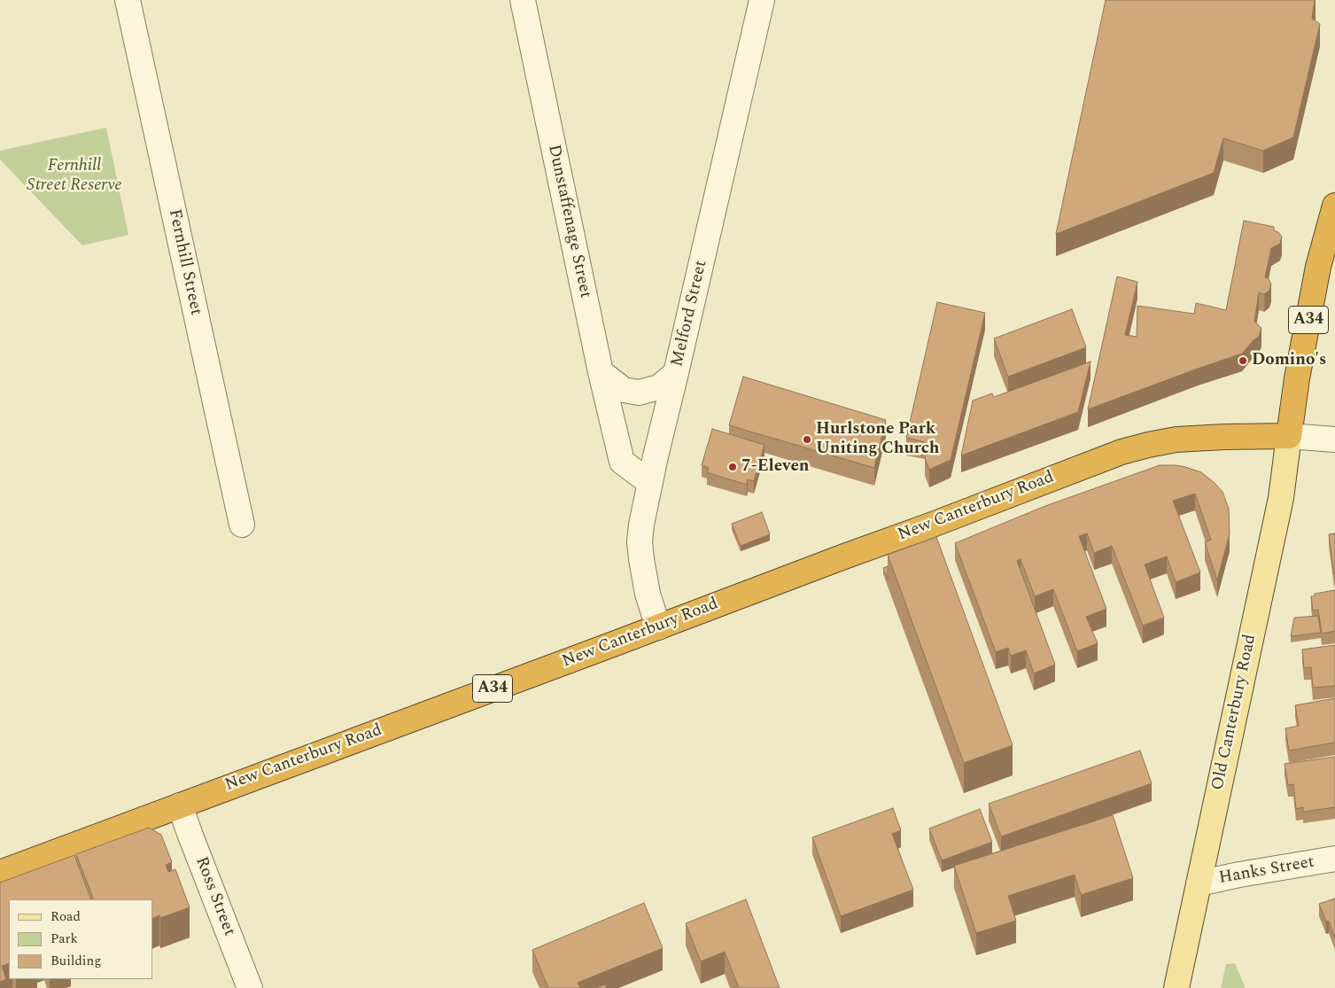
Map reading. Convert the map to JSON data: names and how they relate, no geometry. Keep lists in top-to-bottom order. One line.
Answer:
{"streets":{"highway":["A34","New Canterbury Road"],"main road":["Old Canterbury Road"],"street":["Dunstaffenage Street","Fernhill Street","Melford Street","Hanks Street","Ross Street"]},"crossings":[["Dunstaffenage Street","Melford Street"],["Melford Street","New Canterbury Road"],["A34","New Canterbury Road"],["A34","Old Canterbury Road"],["New Canterbury Road","Old Canterbury Road"],["New Canterbury Road","Ross Street"],["Old Canterbury Road","Hanks Street"]],"parks":["Fernhill Street Reserve"],"places":["Domino's","Hurlstone Park Uniting Church","7-Eleven"],"legend":["Road","Park","Building"]}
